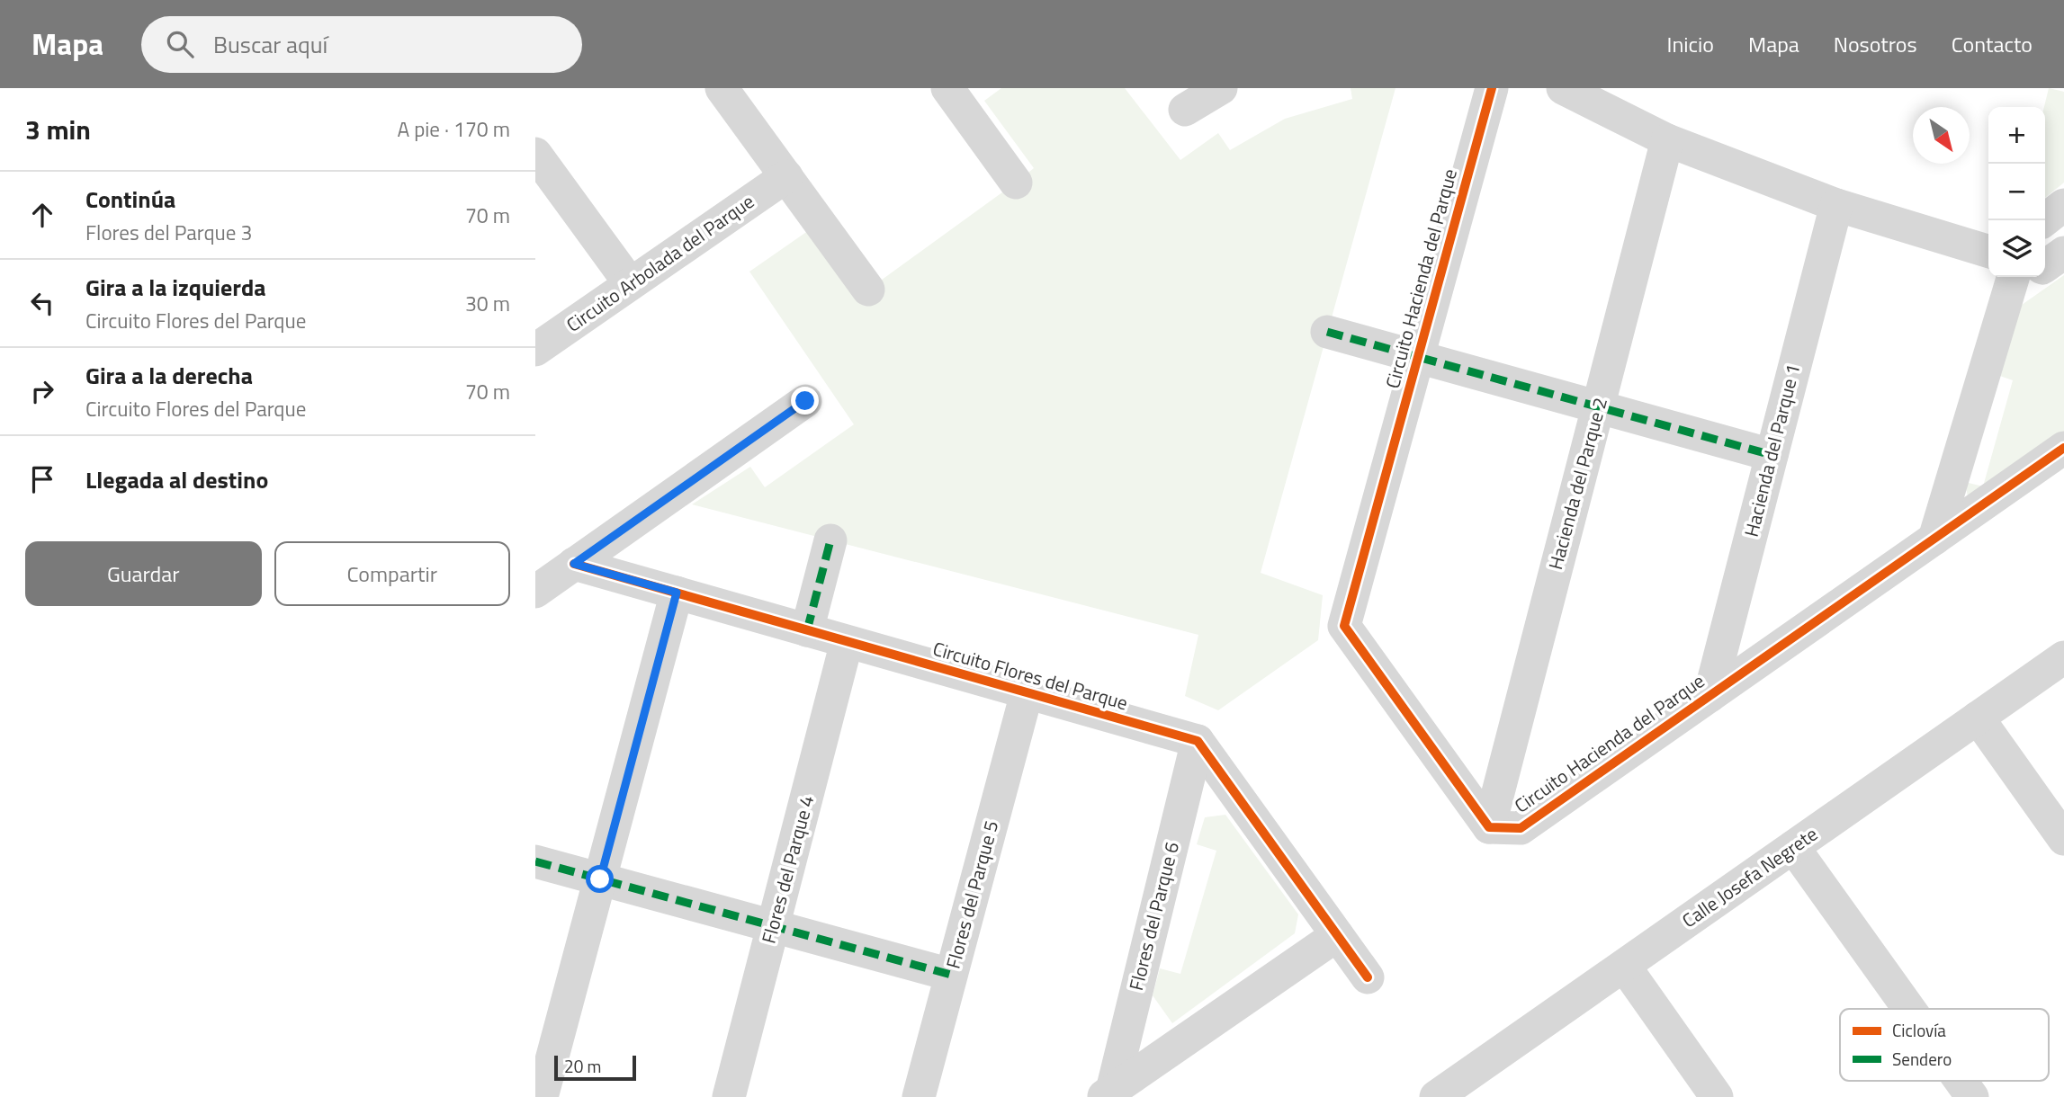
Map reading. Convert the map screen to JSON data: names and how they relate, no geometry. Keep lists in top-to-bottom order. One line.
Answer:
{"streets":{"street":["Circuito Arbolada del Parque","Circuito Hacienda del Parque","Hacienda del Parque 1","Hacienda del Parque 2","Circuito Flores del Parque","Flores del Parque 4","Calle Josefa Negrete","Flores del Parque 5","Flores del Parque 6"]},"crossings":[["Circuito Hacienda del Parque","Hacienda del Parque 1"],["Circuito Hacienda del Parque","Hacienda del Parque 2"],["Circuito Flores del Parque","Flores del Parque 4"],["Circuito Flores del Parque","Flores del Parque 5"],["Circuito Flores del Parque","Flores del Parque 6"]],"legend":["Ciclovía","Sendero"],"scale_bar":"20 m","north":"bottom right","page":{"header":"Mapa","search":"Buscar aquí","nav":["Inicio","Mapa","Nosotros","Contacto"],"heading":["3 min","A pie · 170 m"],"map_buttons":["+","−"],"list":[["Continúa","Flores del Parque 3","70 m"],["Gira a la izquierda","Circuito Flores del Parque","30 m"],["Gira a la derecha","Circuito Flores del Parque","70 m"],"Llegada al destino"],"buttons":["Guardar","Compartir"],"scale":"20 m"}}
